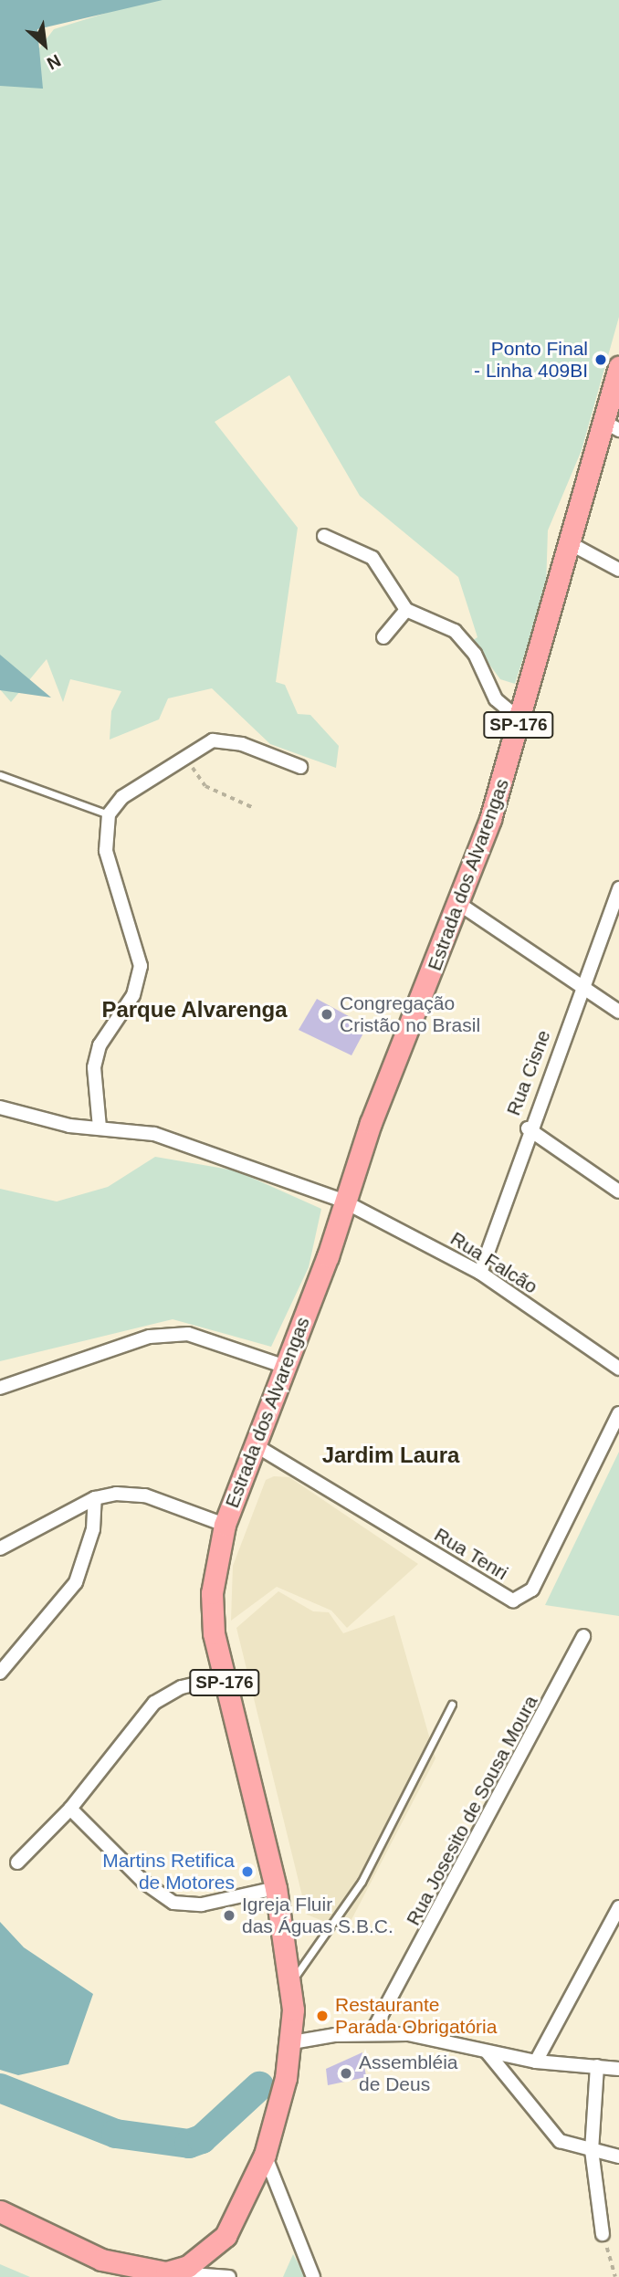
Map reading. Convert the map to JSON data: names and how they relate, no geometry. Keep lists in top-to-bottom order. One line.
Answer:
{"streets":{"main road":["SP-176","Estrada dos Alvarengas"],"street":["Rua Cisne","Rua Falcão","Rua Tenri","Rua Josesito de Sousa Moura"]},"crossings":[["Estrada dos Alvarengas","Rua Falcão"],["Estrada dos Alvarengas","Rua Tenri"],["Rua Cisne","Rua Falcão"]],"districts":["Parque Alvarenga","Jardim Laura"],"places":["Ponto Final - Linha 409BI","Congregação Cristão no Brasil","Martins Retifica de Motores","Igreja Fluir das Águas S.B.C.","Restaurante Parada Obrigatória","Assembléia de Deus"],"north":"bottom right"}
